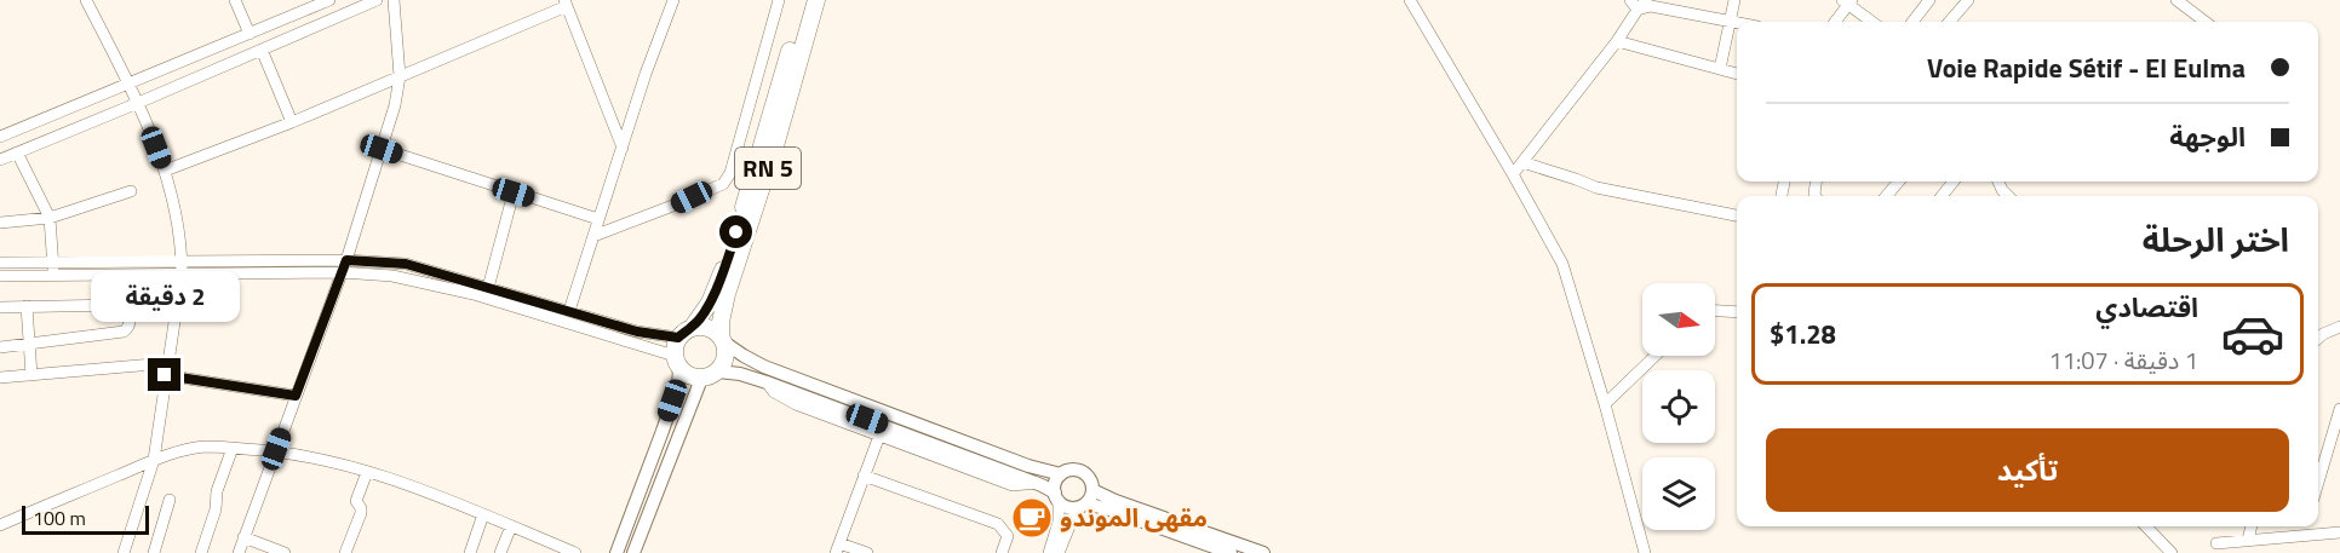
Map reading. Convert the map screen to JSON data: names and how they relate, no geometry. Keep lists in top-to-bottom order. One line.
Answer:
{"streets":{"highway":["RN 5"]},"places":{"cafe":["مقهى الموندو"]},"scale_bar":"100 m","north":"right","page":{"banner":["Voie Rapide Sétif - El Eulma","الوجهة"],"heading":"اختر الرحلة","bubble":"2 دقيقة","list":[{"name":"اقتصادي","note":"1 دقيقة · 11:07","value":"$1.28"}],"buttons":"تأكيد","scale":"100 m"}}
